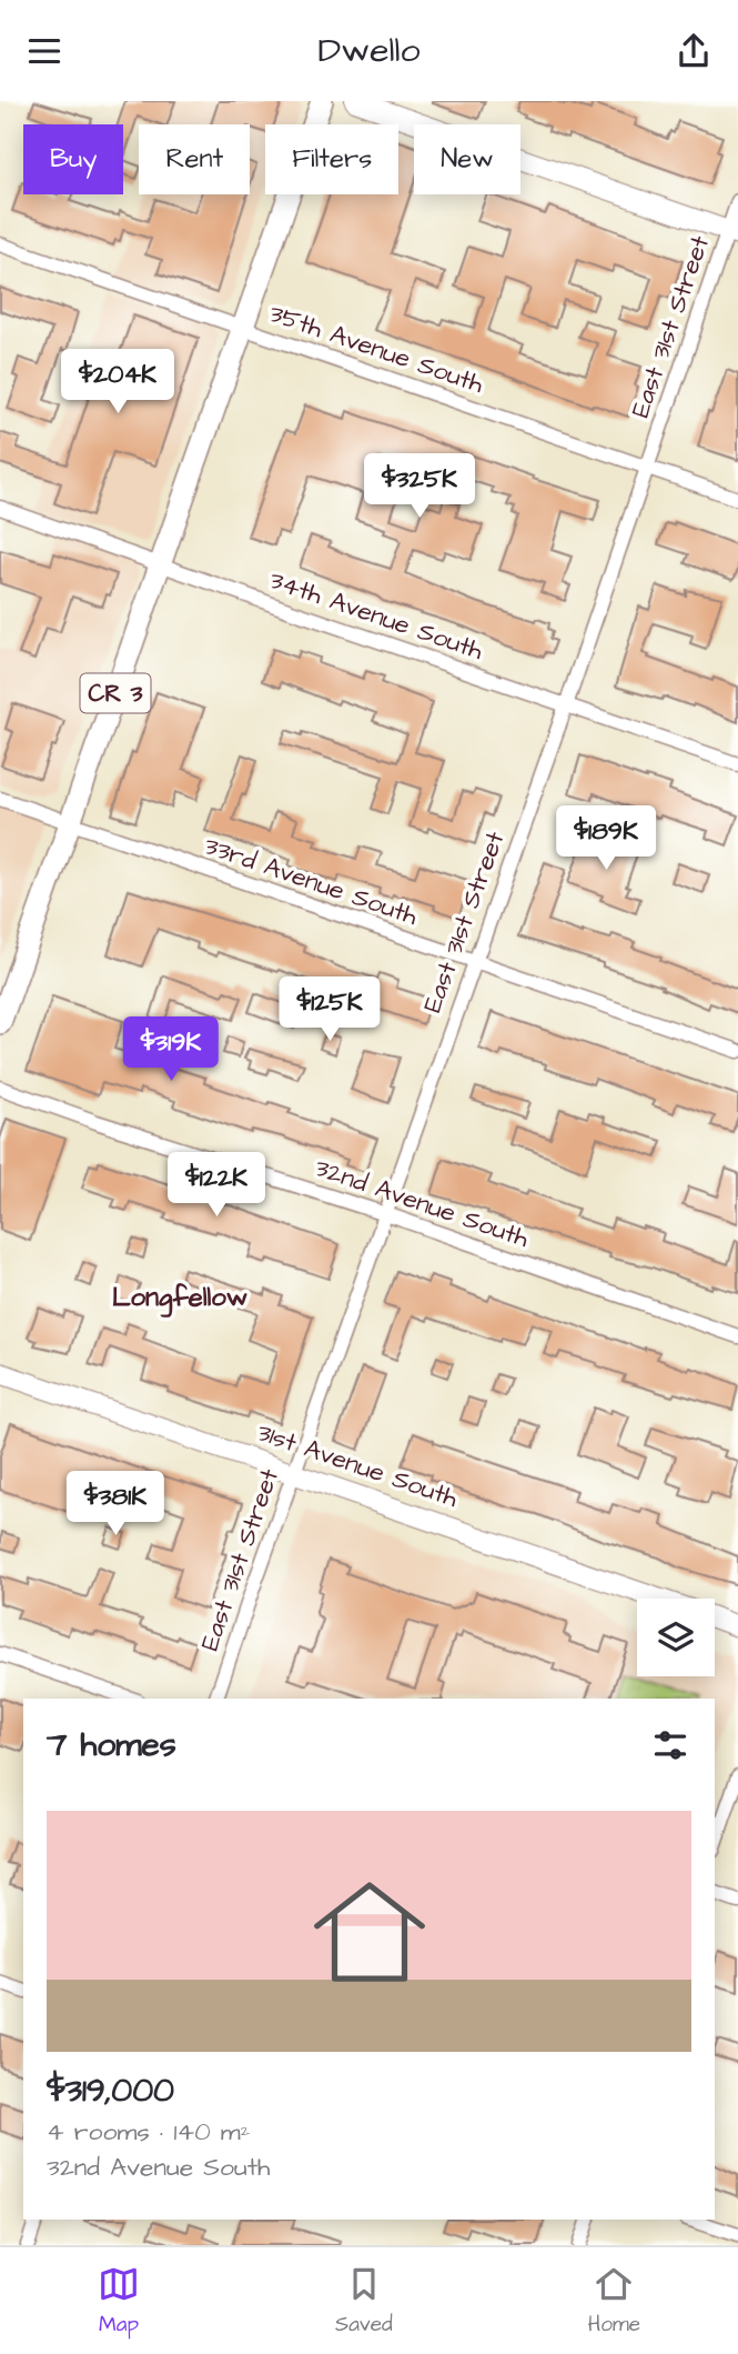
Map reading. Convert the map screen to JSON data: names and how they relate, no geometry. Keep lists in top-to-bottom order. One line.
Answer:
{"streets":{"main road":["CR 3"],"street":["East 31st Street","35th Avenue South","34th Avenue South","33rd Avenue South","32nd Avenue South","31st Avenue South"]},"crossings":[["East 31st Street","35th Avenue South"],["East 31st Street","34th Avenue South"],["East 31st Street","33rd Avenue South"],["East 31st Street","32nd Avenue South"],["East 31st Street","31st Avenue South"],["35th Avenue South","CR 3"],["34th Avenue South","CR 3"],["CR 3","33rd Avenue South"]],"districts":["Longfellow"],"page":{"header":"Dwello","chip":["Buy","Rent","Filters","New"],"price":["$204K","$325K","$189K","$125K","$319K","$122K","$381K"],"heading":"7 homes","list":[{"name":"$319,000","note":"4 rooms · 140 m² · 32nd Avenue South"}],"tabs":["Map","Saved","Home"]}}
